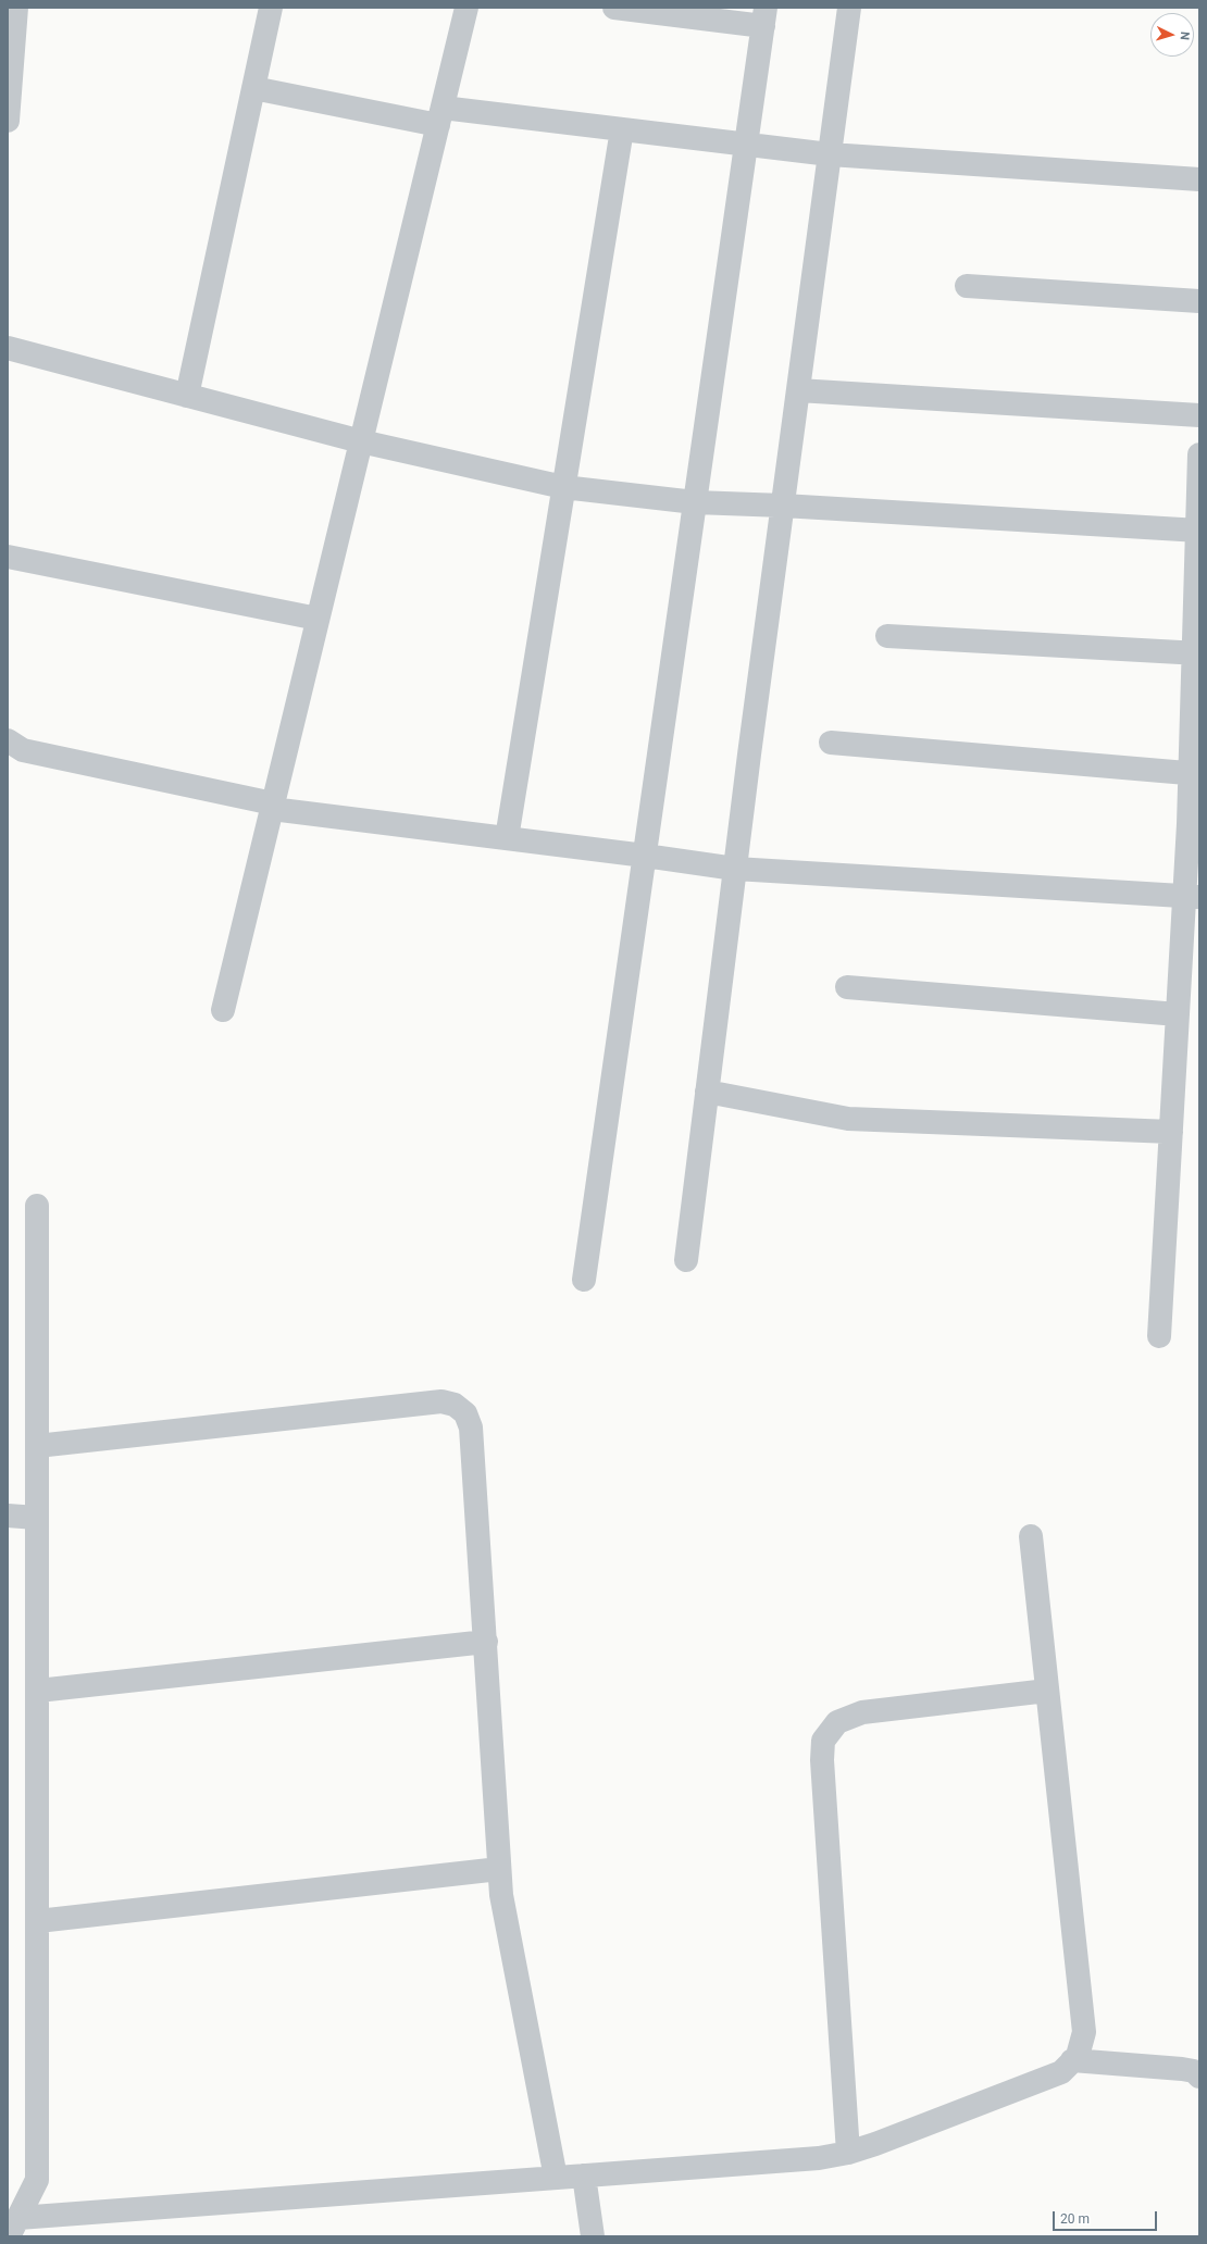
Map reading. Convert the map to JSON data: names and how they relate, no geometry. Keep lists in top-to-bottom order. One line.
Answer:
{"scale_bar":"20 m","north":"right"}
